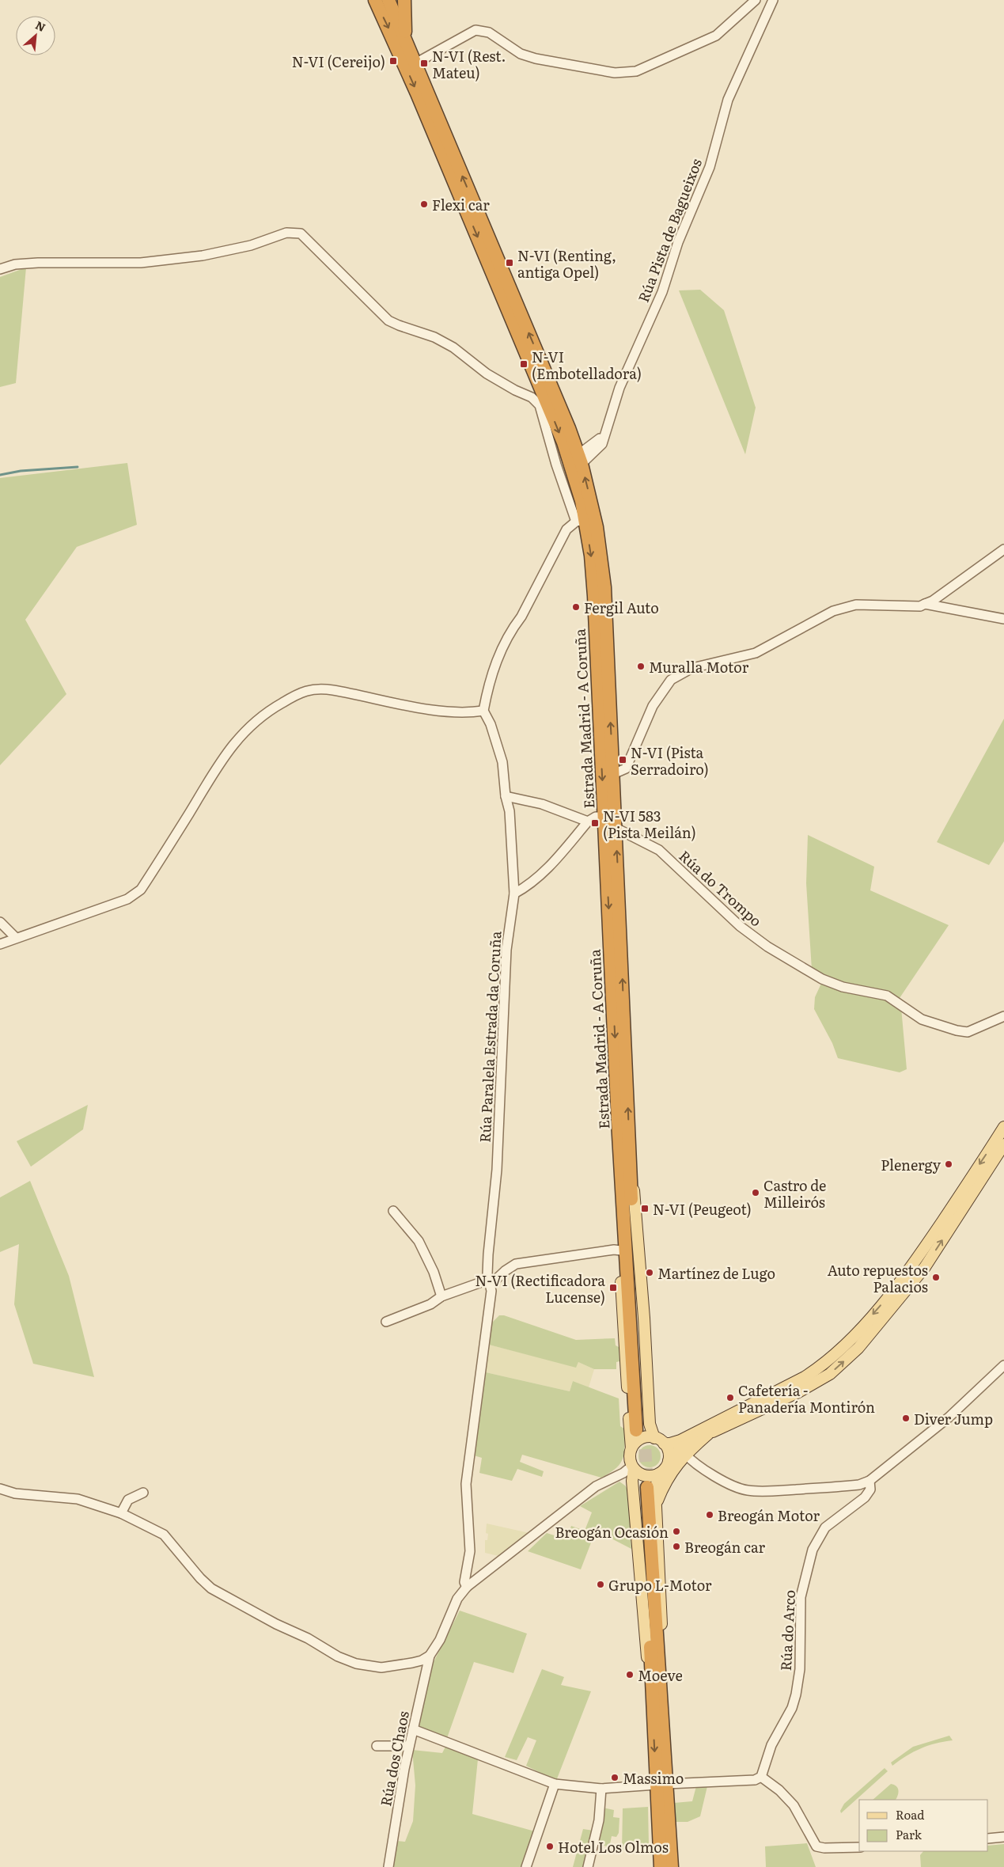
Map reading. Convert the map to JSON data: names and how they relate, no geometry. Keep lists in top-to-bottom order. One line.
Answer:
{"streets":{"highway":["Estrada Madrid - A Coruña"],"street":["Rúa Pista de Bagueixos","Rúa do Trompo","Rúa Paralela Estrada da Coruña","Rúa do Arco","Rúa dos Chaos"]},"crossings":[["Rúa Pista de Bagueixos","Estrada Madrid - A Coruña"],["Estrada Madrid - A Coruña","Rúa do Trompo"],["Rúa Paralela Estrada da Coruña","Rúa dos Chaos"]],"places":{"transit":["N-VI (Cereijo)","N-VI (Rest. Mateu)","N-VI (Renting, antiga Opel)","N-VI (Embotelladora)","N-VI (Pista Serradoiro)","N-VI 583 (Pista Meilán)","N-VI (Peugeot)","N-VI (Rectificadora Lucense)"],"other":["Flexi car","Fergil Auto","Muralla Motor","Plenergy","Castro de Milleirós","Martínez de Lugo","Auto repuestos Palacios","Cafetería - Panadería Montirón","Diver Jump","Breogán Motor","Breogán Ocasión","Breogán car","Grupo L-Motor","Moeve","Massimo","Hotel Los Olmos"]},"legend":["Road","Park"],"north":"top right"}
